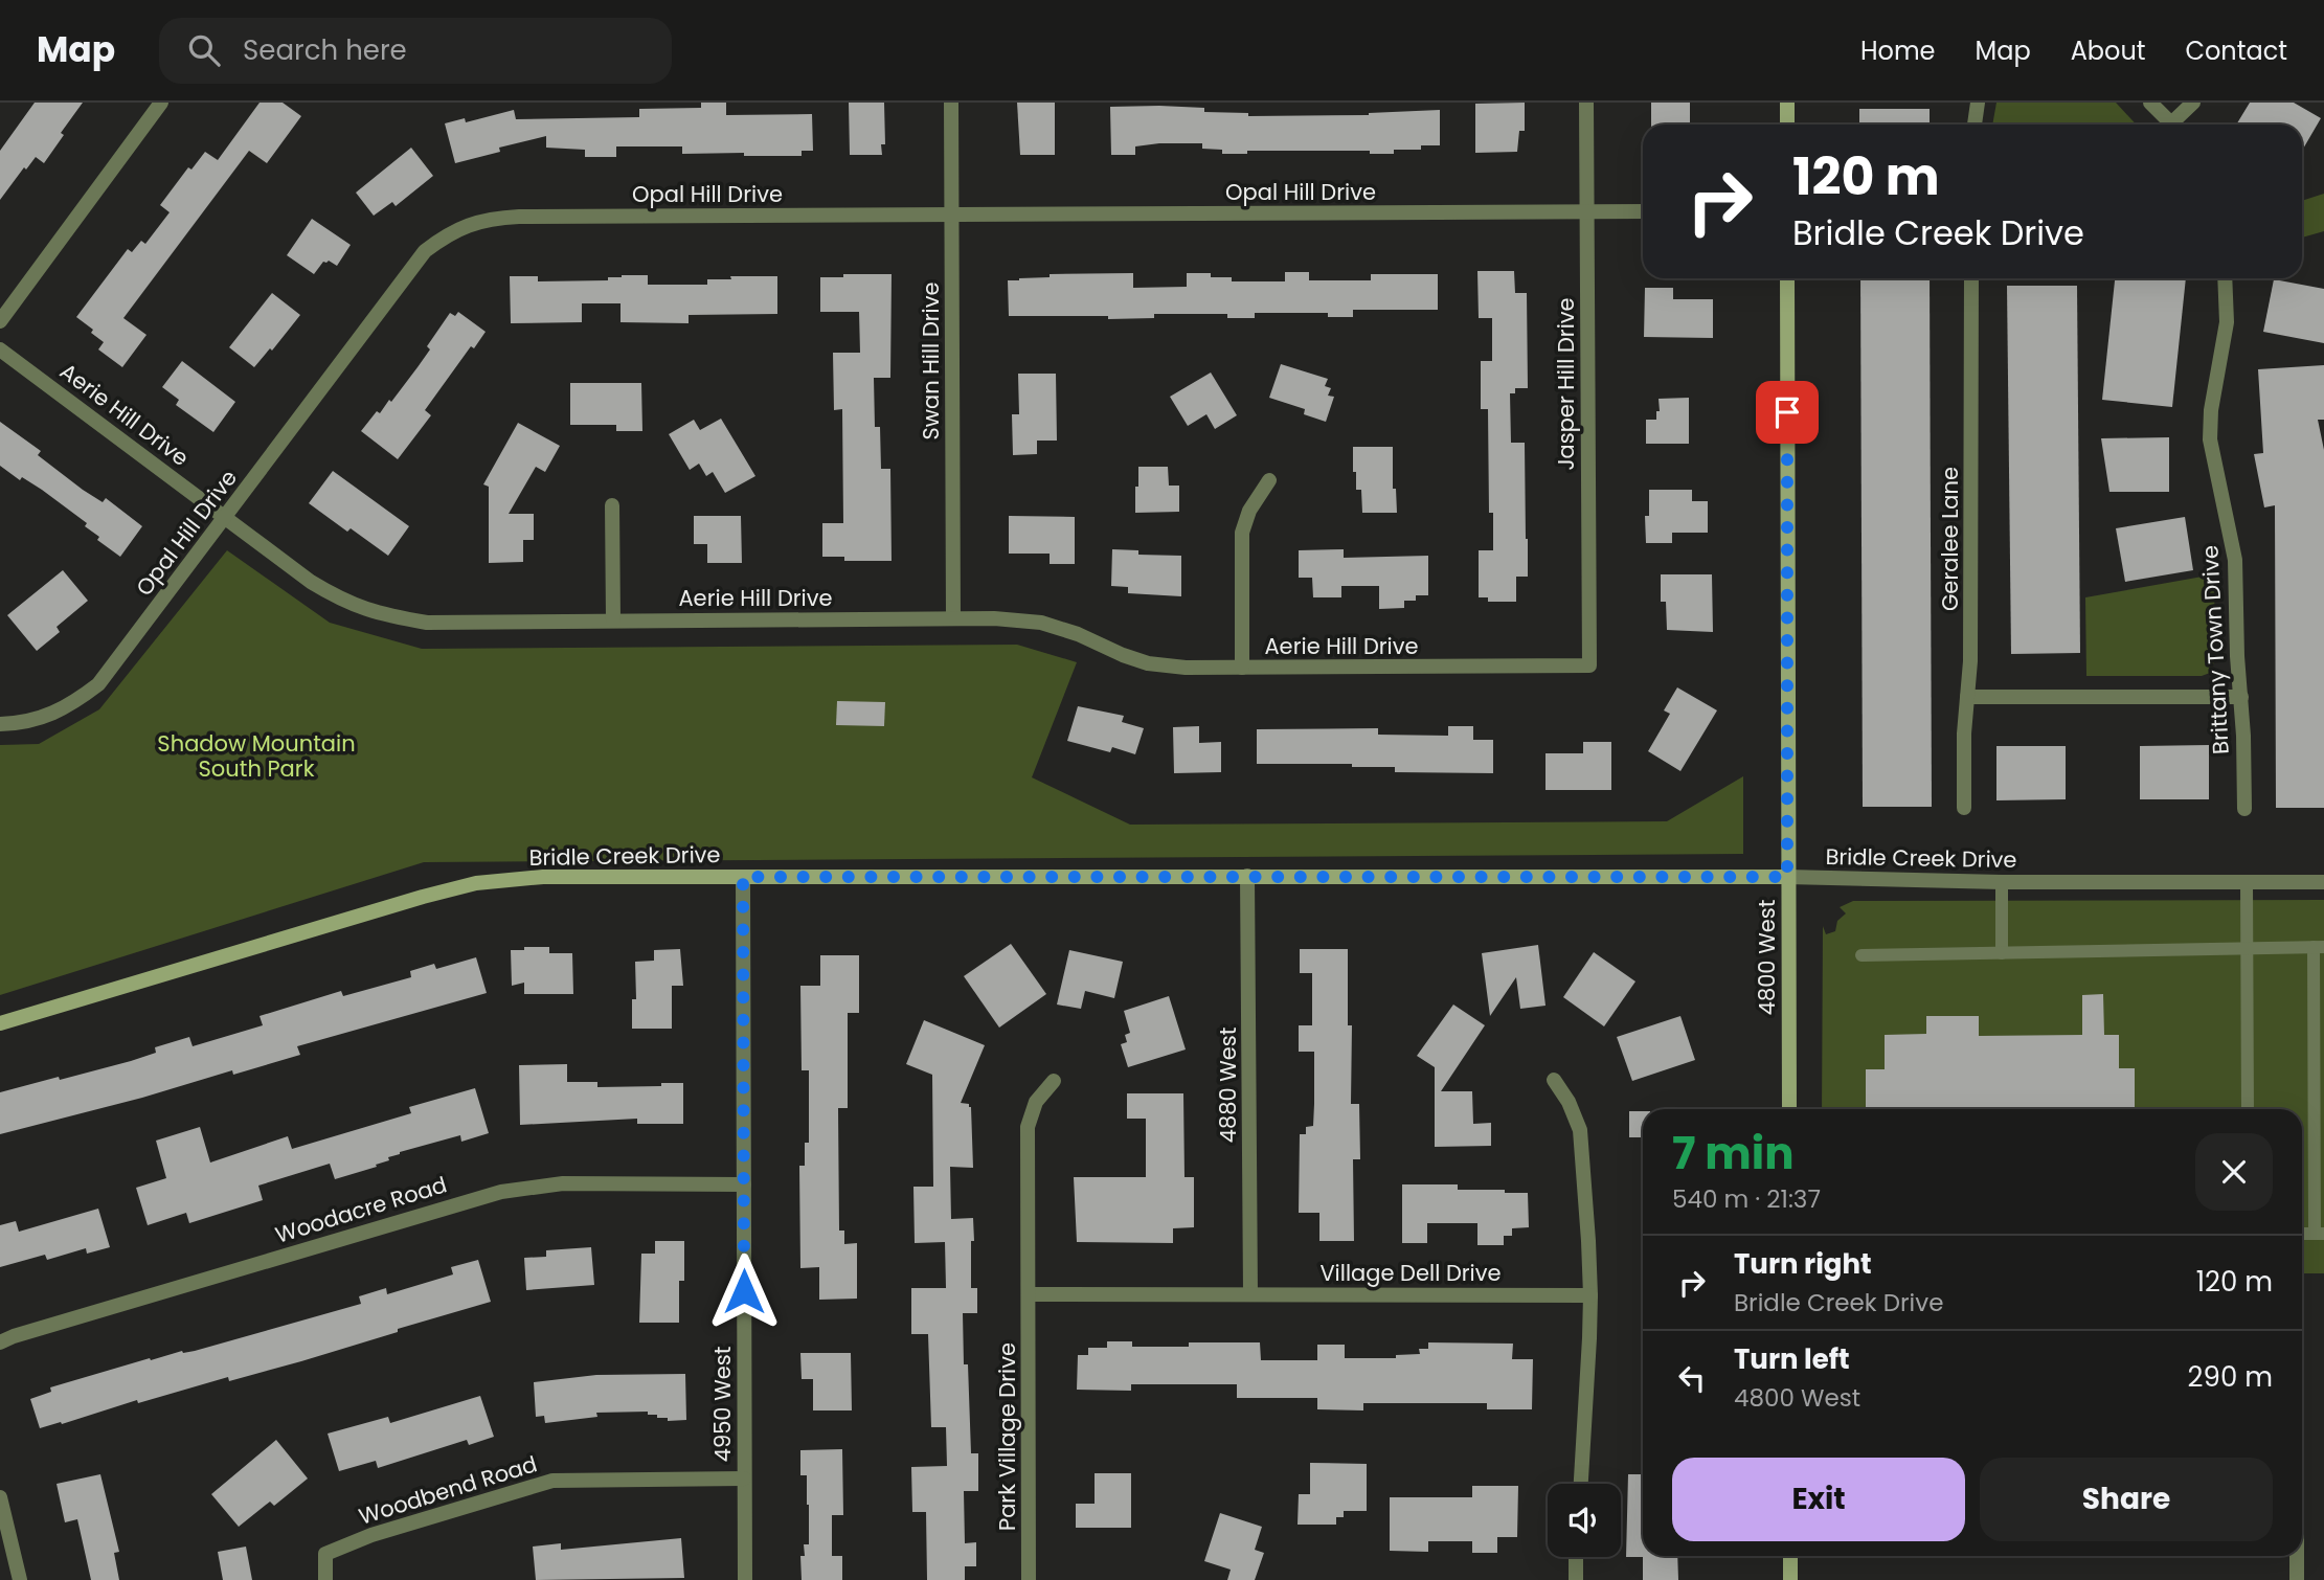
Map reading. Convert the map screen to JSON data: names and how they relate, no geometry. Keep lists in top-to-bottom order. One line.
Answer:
{"streets":{"street":["Opal Hill Drive","Swan Hill Drive","Jasper Hill Drive","Aerie Hill Drive","Geralee Lane","Brittany Town Drive","Bridle Creek Drive","4800 West","4880 West","Woodacre Road","Village Dell Drive","4950 West","Park Village Drive","Woodbend Road"]},"crossings":[["Opal Hill Drive","Swan Hill Drive"],["Opal Hill Drive","Jasper Hill Drive"],["Opal Hill Drive","Aerie Hill Drive"],["Swan Hill Drive","Aerie Hill Drive"],["Jasper Hill Drive","Aerie Hill Drive"],["Bridle Creek Drive","4800 West"],["Bridle Creek Drive","4880 West"],["Bridle Creek Drive","4950 West"],["4880 West","Village Dell Drive"],["Woodacre Road","4950 West"],["Village Dell Drive","Park Village Drive"],["4950 West","Woodbend Road"]],"parks":["Shadow Mountain South Park"],"page":{"header":"Map","search":"Search here","nav":["Home","Map","About","Contact"],"turn":["120 m","Bridle Creek Drive"],"heading":["7 min","540 m · 21:37"],"list":[{"name":"Turn right","note":"Bridle Creek Drive","value":"120 m"},{"name":"Turn left","note":"4800 West","value":"290 m"}],"buttons":["Exit","Share"]}}
